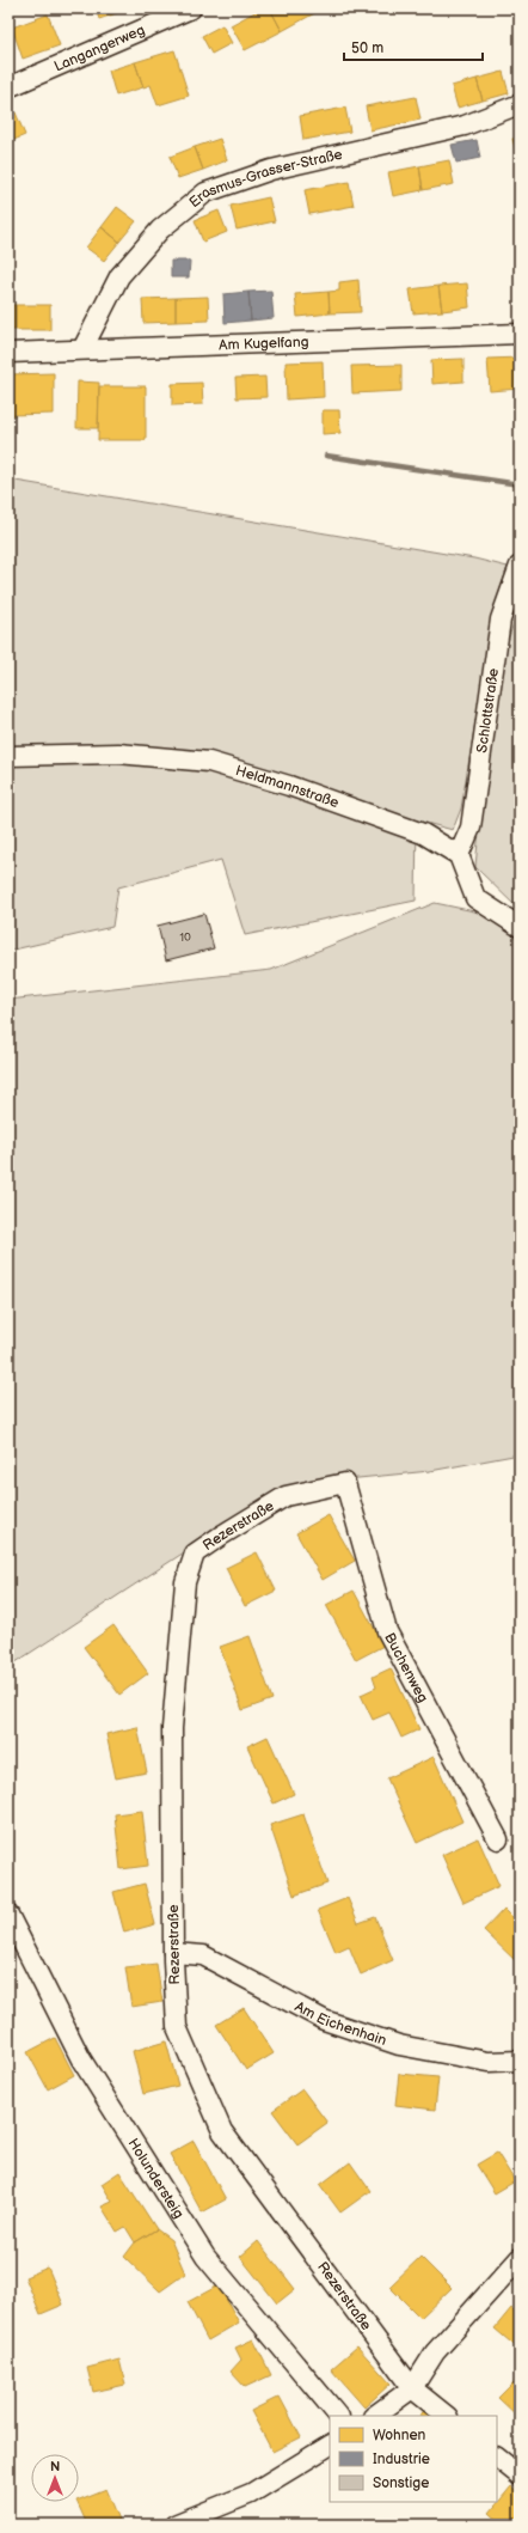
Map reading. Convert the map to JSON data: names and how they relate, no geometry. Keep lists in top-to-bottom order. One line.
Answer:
{"streets":{"street":["Langangerweg","Erasmus-Grasser-Straße","Am Kugelfang","Schlottstraße","Heldmannstraße","Rezerstraße","Buchenweg","Am Eichenhain","Holundersteig"]},"crossings":[["Erasmus-Grasser-Straße","Am Kugelfang"],["Schlottstraße","Heldmannstraße"],["Rezerstraße","Buchenweg"],["Rezerstraße","Am Eichenhain"]],"house_numbers":["10"],"legend":["Wohnen","Industrie","Sonstige"],"scale_bar":"50 m","north":"top"}
